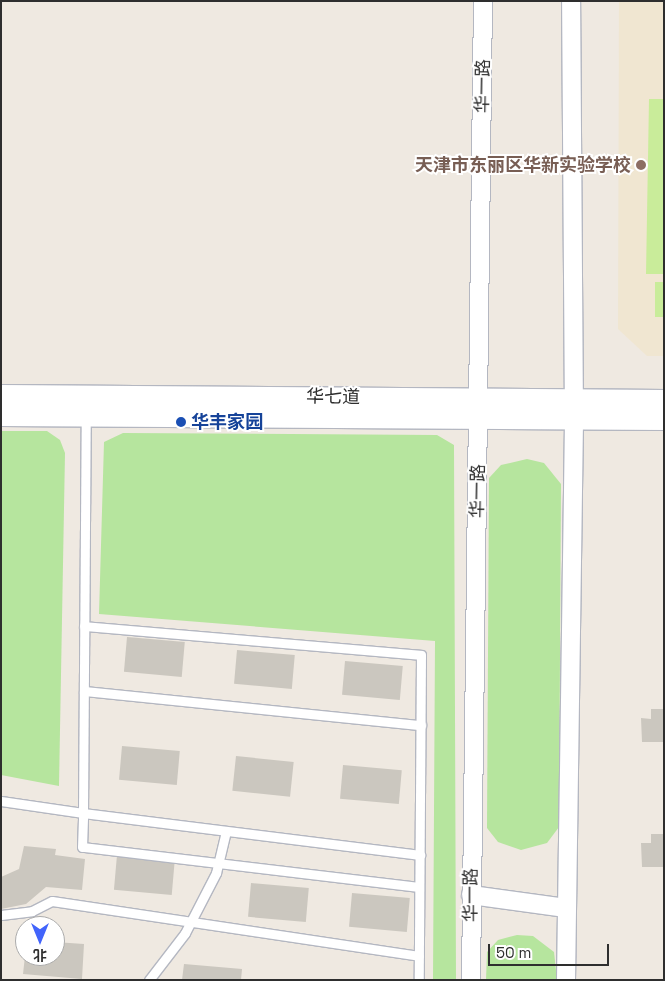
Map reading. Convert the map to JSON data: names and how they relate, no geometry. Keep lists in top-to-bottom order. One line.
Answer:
{"streets":{"street":["华一路","华七道"]},"crossings":[["华一路","华七道"]],"places":["天津市东丽区华新实验学校","华丰家园"],"scale_bar":"50 m","north":"bottom"}
